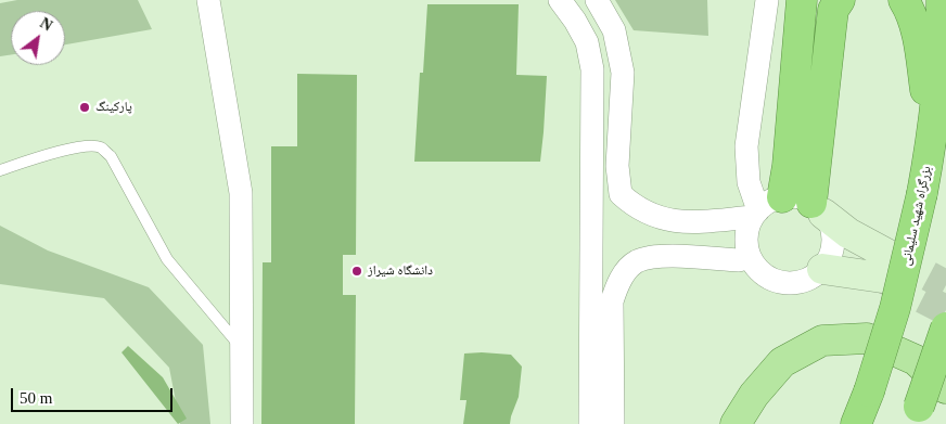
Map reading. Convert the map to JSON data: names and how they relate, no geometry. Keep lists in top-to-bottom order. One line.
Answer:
{"streets":{"highway":["بزرگراه شهید سلیمانی"]},"places":["پارکینگ","دانشگاه شیراز"],"scale_bar":"50 m","north":"top right"}
